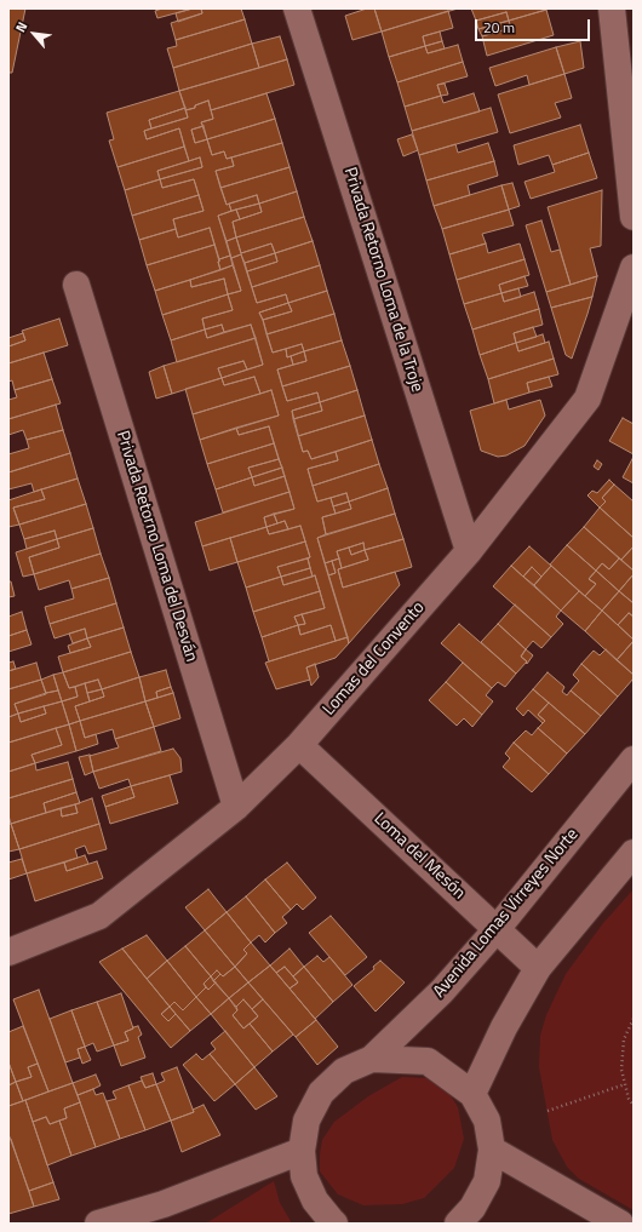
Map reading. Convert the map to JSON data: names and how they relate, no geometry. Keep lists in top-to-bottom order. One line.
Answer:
{"streets":{"street":["Privada Retorno Loma de la Troje","Privada Retorno Loma del Desván","Lomas del Convento","Loma del Mesón","Avenida Lomas Virreyes Norte"]},"crossings":[["Privada Retorno Loma de la Troje","Lomas del Convento"],["Privada Retorno Loma del Desván","Lomas del Convento"],["Lomas del Convento","Loma del Mesón"],["Loma del Mesón","Avenida Lomas Virreyes Norte"]],"scale_bar":"20 m","north":"top left"}
